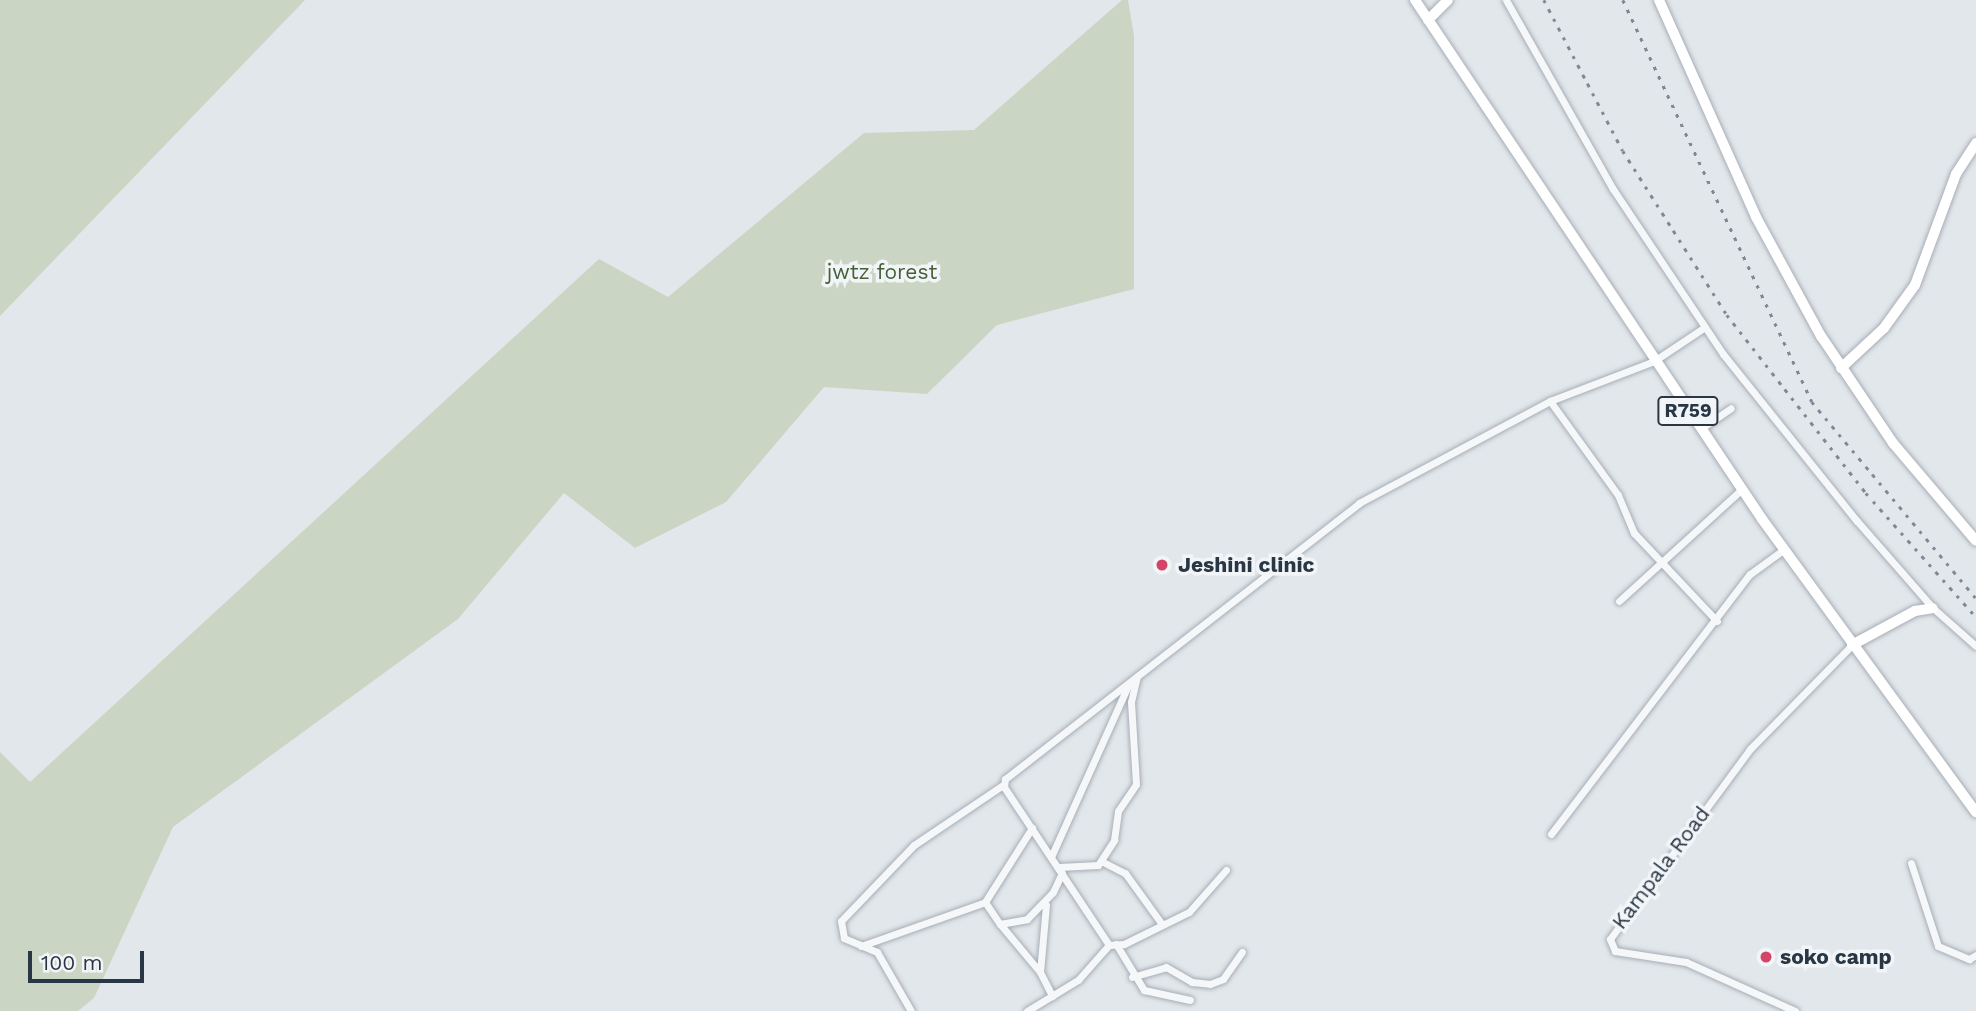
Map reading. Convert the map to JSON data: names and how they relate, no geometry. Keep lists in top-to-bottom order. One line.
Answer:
{"streets":{"street":["R759","Kampala Road"]},"crossings":[["R759","Kampala Road"]],"parks":["jwtz forest"],"places":["Jeshini clinic","soko camp"],"scale_bar":"100 m"}
